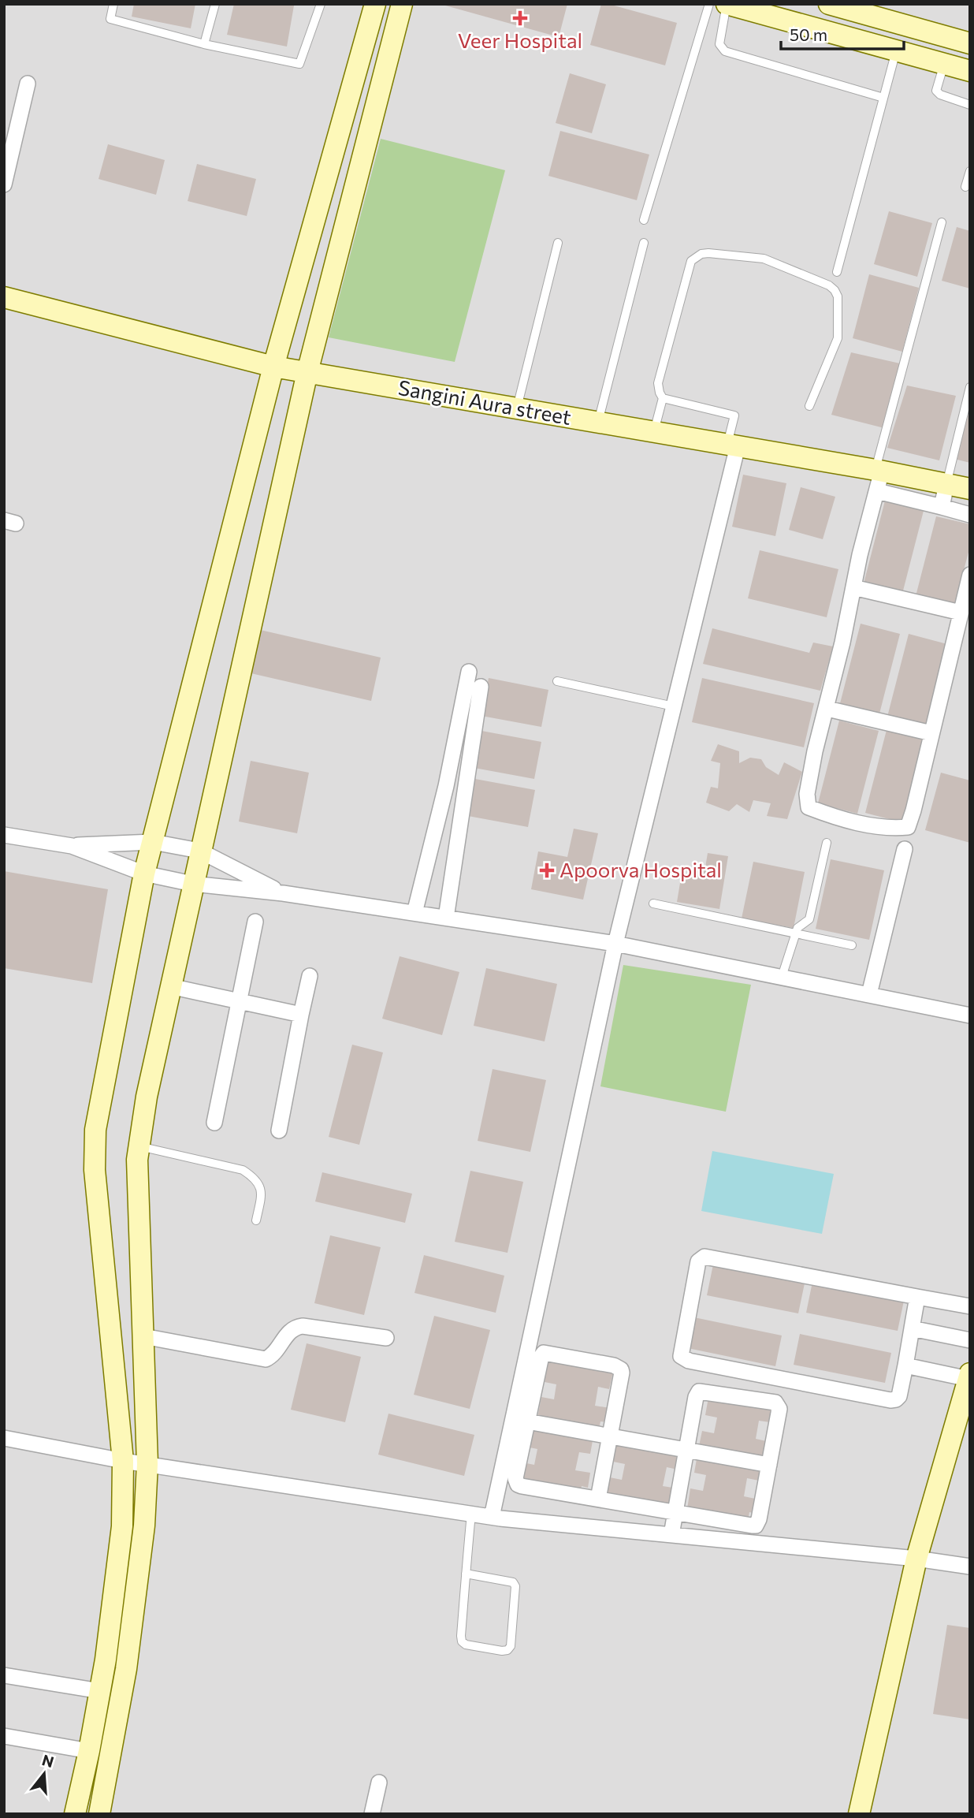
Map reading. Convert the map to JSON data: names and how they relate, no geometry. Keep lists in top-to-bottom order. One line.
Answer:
{"streets":{"street":["Sangini Aura street"]},"places":{"health":["Veer Hospital","Apoorva Hospital"]},"scale_bar":"50 m","north":"top"}
